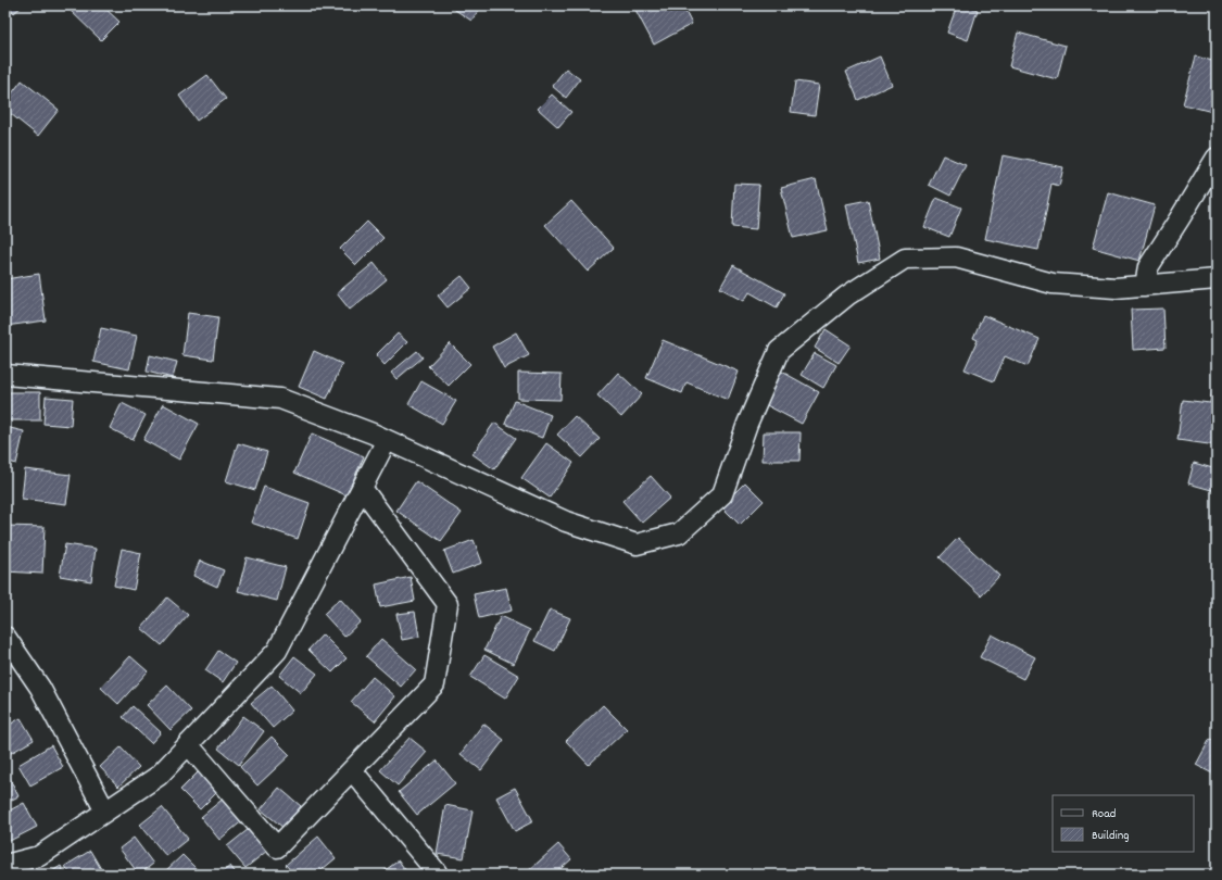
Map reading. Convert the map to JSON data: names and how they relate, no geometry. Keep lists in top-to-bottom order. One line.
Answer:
{"legend":["Road","Building"]}
